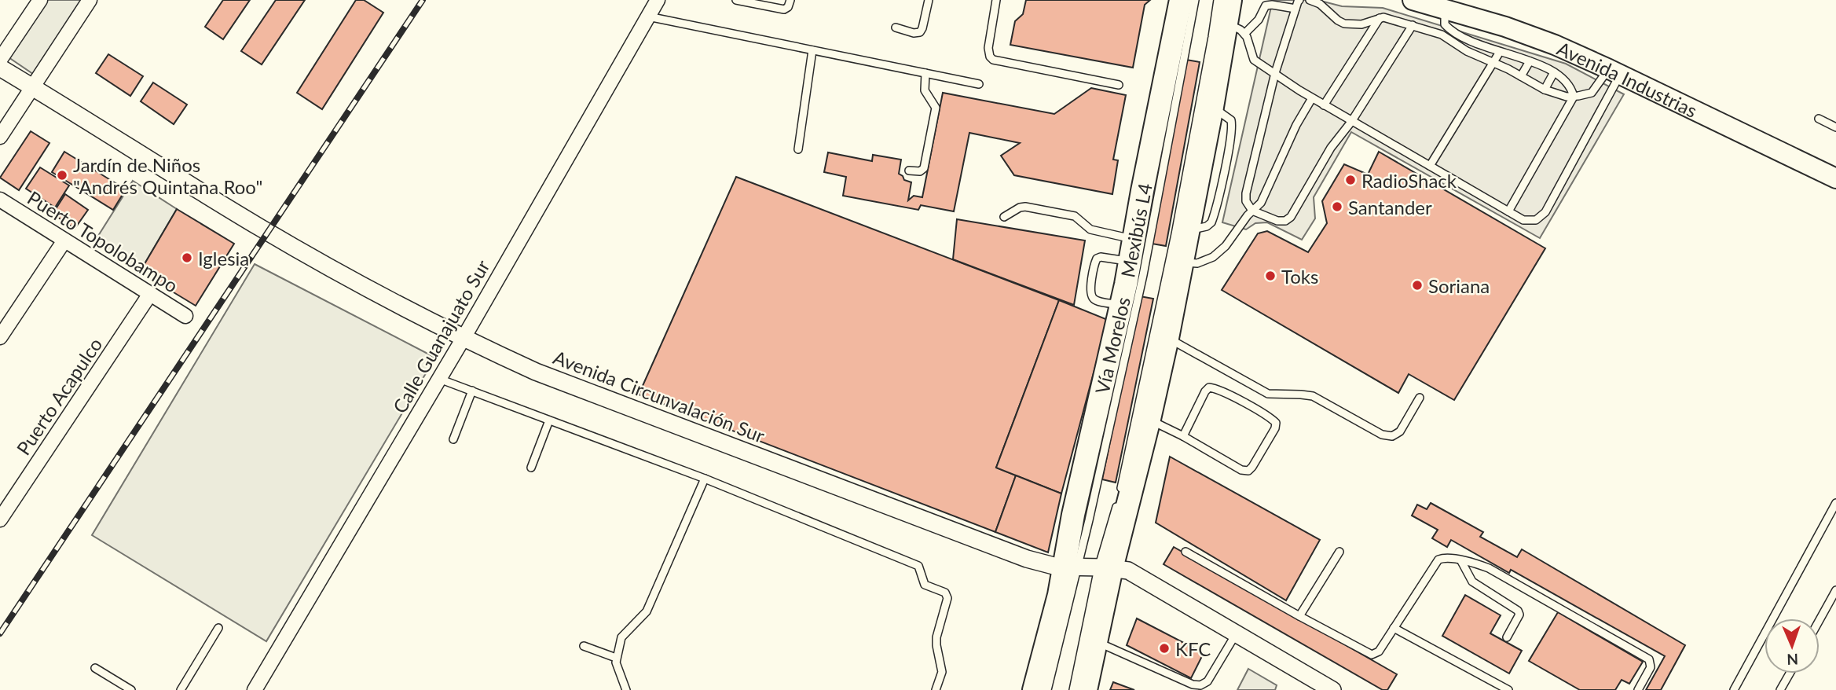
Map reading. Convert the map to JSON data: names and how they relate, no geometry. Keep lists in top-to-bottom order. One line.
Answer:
{"streets":{"main road":["Avenida Industrias","Vía Morelos"],"street":["Puerto Topolobampo","Calle Guanajuato Sur","Puerto Acapulco","Avenida Circunvalación Sur"],"lane":["Mexibús L4"]},"crossings":[["Mexibús L4","Vía Morelos"],["Mexibús L4","Avenida Circunvalación Sur"],["Puerto Topolobampo","Puerto Acapulco"],["Calle Guanajuato Sur","Avenida Circunvalación Sur"],["Vía Morelos","Avenida Circunvalación Sur"]],"places":["Jardín de Niños \"Andrés Quintana Roo\"","RadioShack","Santander","Iglesia","Toks","Soriana","KFC"],"north":"bottom"}
